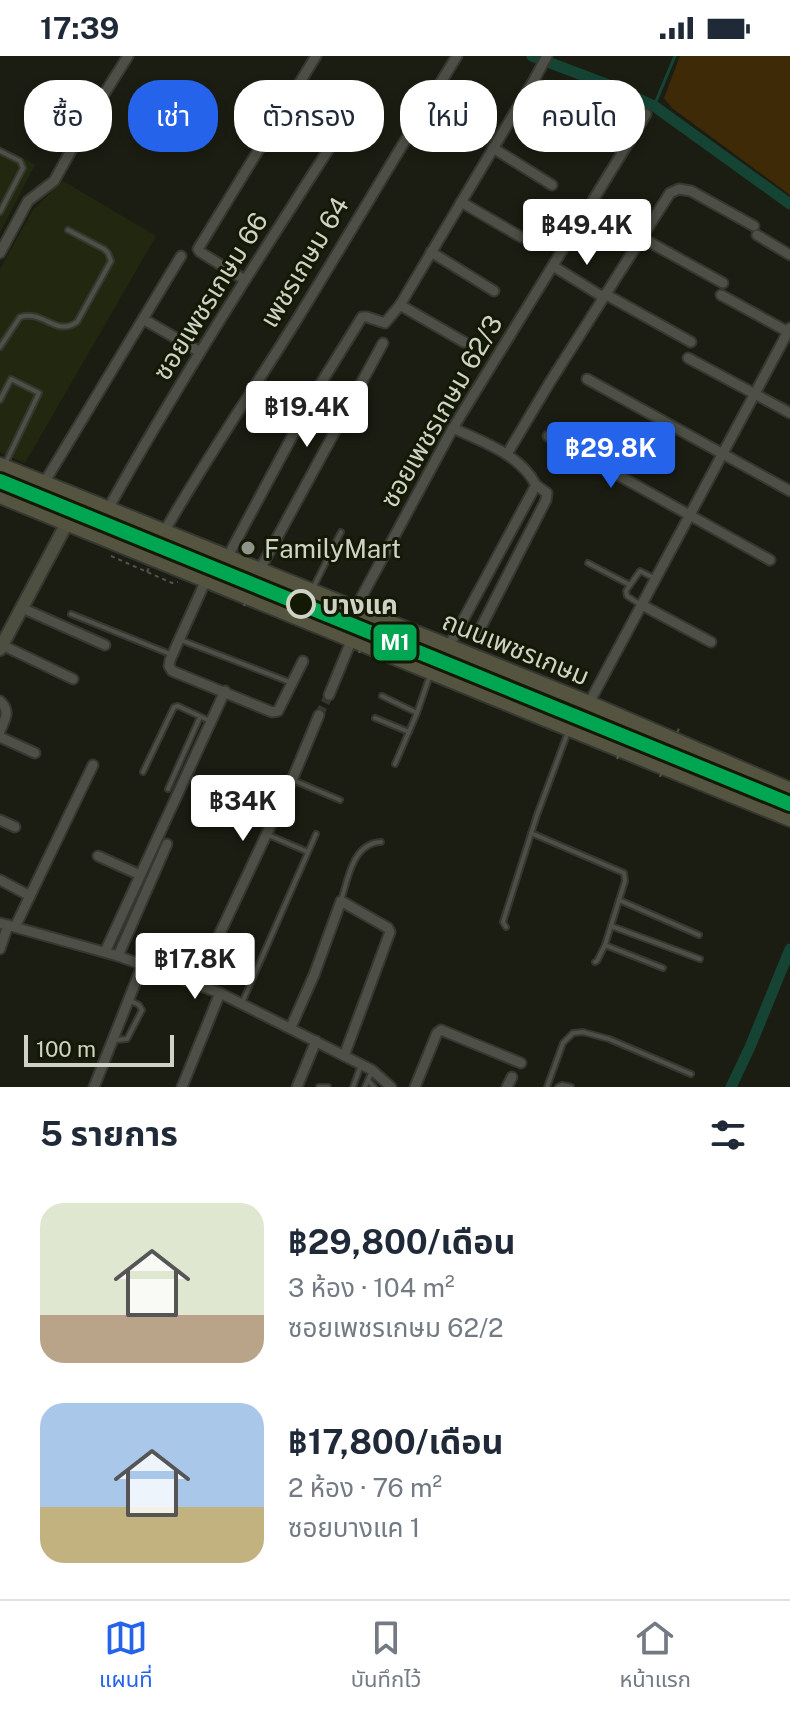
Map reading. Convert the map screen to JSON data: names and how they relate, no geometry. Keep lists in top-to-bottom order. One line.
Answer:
{"streets":{"main road":["ถนนเพชรเกษม"],"street":["เพชรเกษม 64","ซอยเพชรเกษม 66","ซอยเพชรเกษม 62/3"]},"crossings":[["เพชรเกษม 64","ถนนเพชรเกษม"],["ซอยเพชรเกษม 66","ถนนเพชรเกษม"],["ซอยเพชรเกษม 62/3","ถนนเพชรเกษม"]],"places":["FamilyMart","บางแค"],"lines":["transit line M1"],"scale_bar":"100 m","page":{"status":"17:39","chip":["ซื้อ","เช่า","ตัวกรอง","ใหม่","คอนโด"],"price":["฿49.4K","฿19.4K","฿29.8K","฿34K","฿17.8K"],"scale":"100 m","heading":"5 รายการ","list":[{"name":"฿29,800/เดือน","note":"3 ห้อง · 104 m² · ซอยเพชรเกษม 62/2"},{"name":"฿17,800/เดือน","note":"2 ห้อง · 76 m² · ซอยบางแค 1"}],"tabs":["แผนที่","บันทึกไว้","หน้าแรก"]}}
